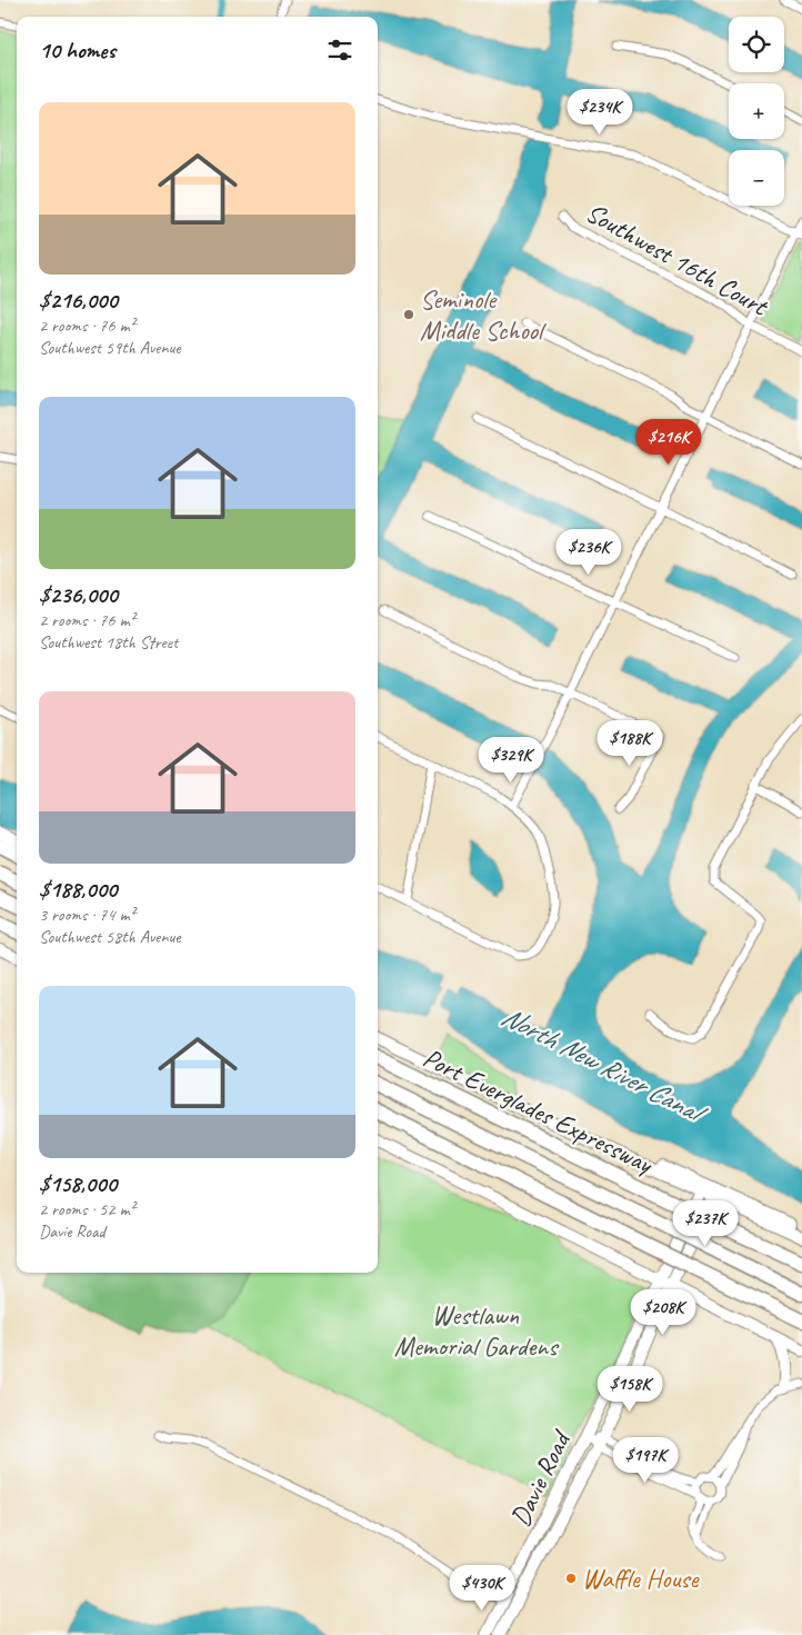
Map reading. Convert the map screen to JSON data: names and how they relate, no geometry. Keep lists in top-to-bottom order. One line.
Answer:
{"streets":{"highway":["Port Everglades Expressway"],"main road":["Davie Road"],"street":["Southwest 16th Court"]},"water":["North New River Canal"],"parks":["Westlawn Memorial Gardens"],"places":["Seminole Middle School","Waffle House"],"page":{"map_buttons":["+","−"],"heading":"10 homes","list":[{"name":"$216,000","note":"2 rooms · 76 m² · Southwest 59th Avenue"},{"name":"$236,000","note":"2 rooms · 76 m² · Southwest 18th Street"},{"name":"$188,000","note":"3 rooms · 74 m² · Southwest 58th Avenue"},{"name":"$158,000","note":"2 rooms · 52 m² · Davie Road"}],"price":["$234K","$216K","$236K","$188K","$329K","$237K","$208K","$158K","$197K","$430K"]}}
